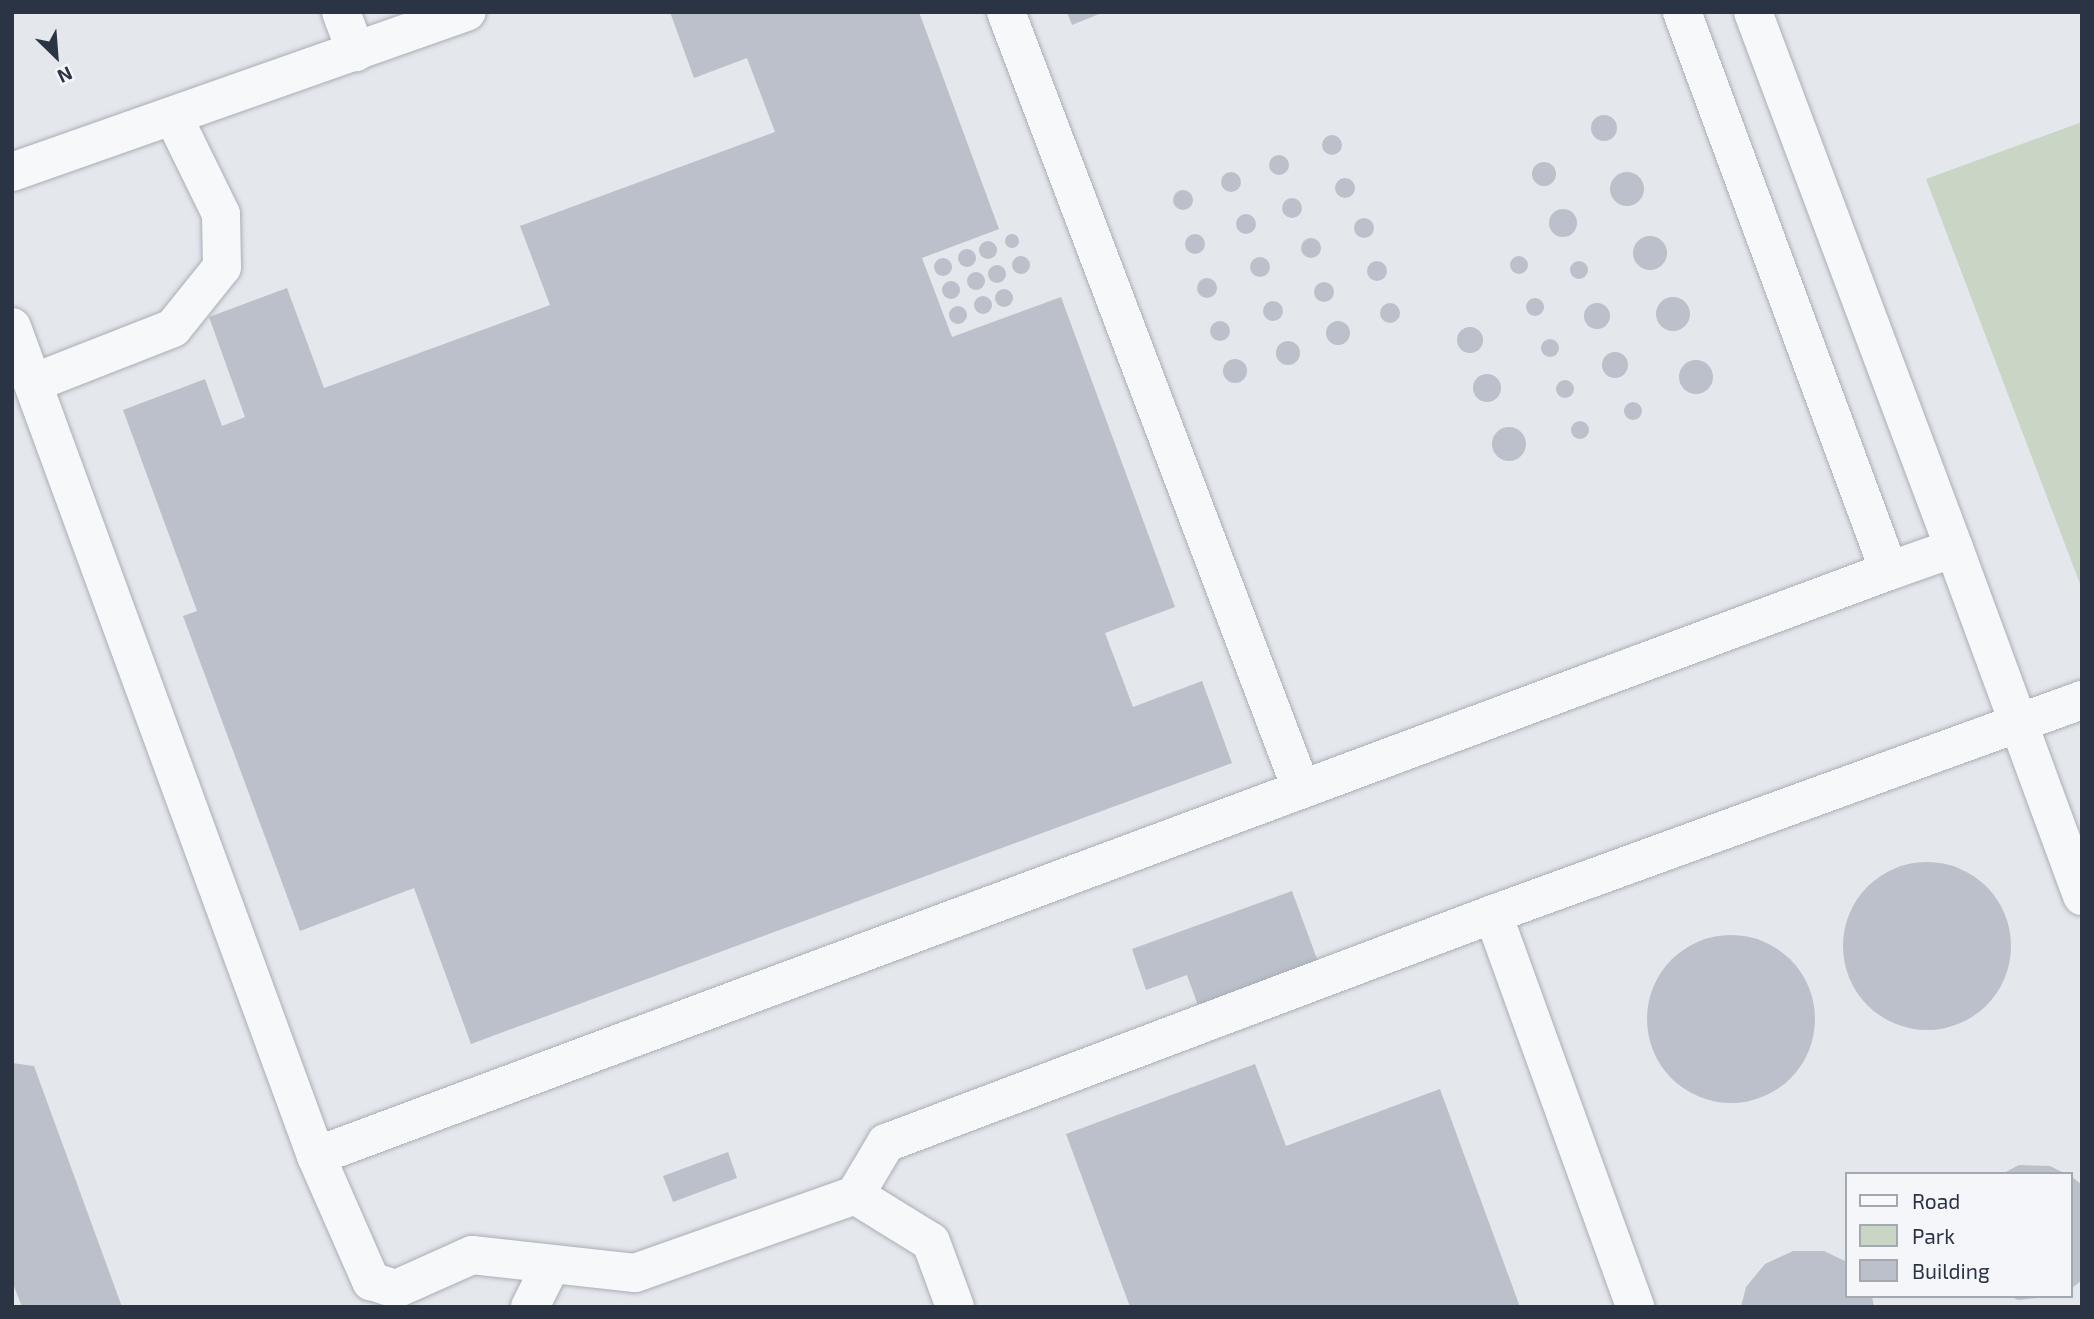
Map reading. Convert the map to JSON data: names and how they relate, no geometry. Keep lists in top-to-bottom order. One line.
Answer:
{"legend":["Road","Park","Building"],"north":"bottom right"}
